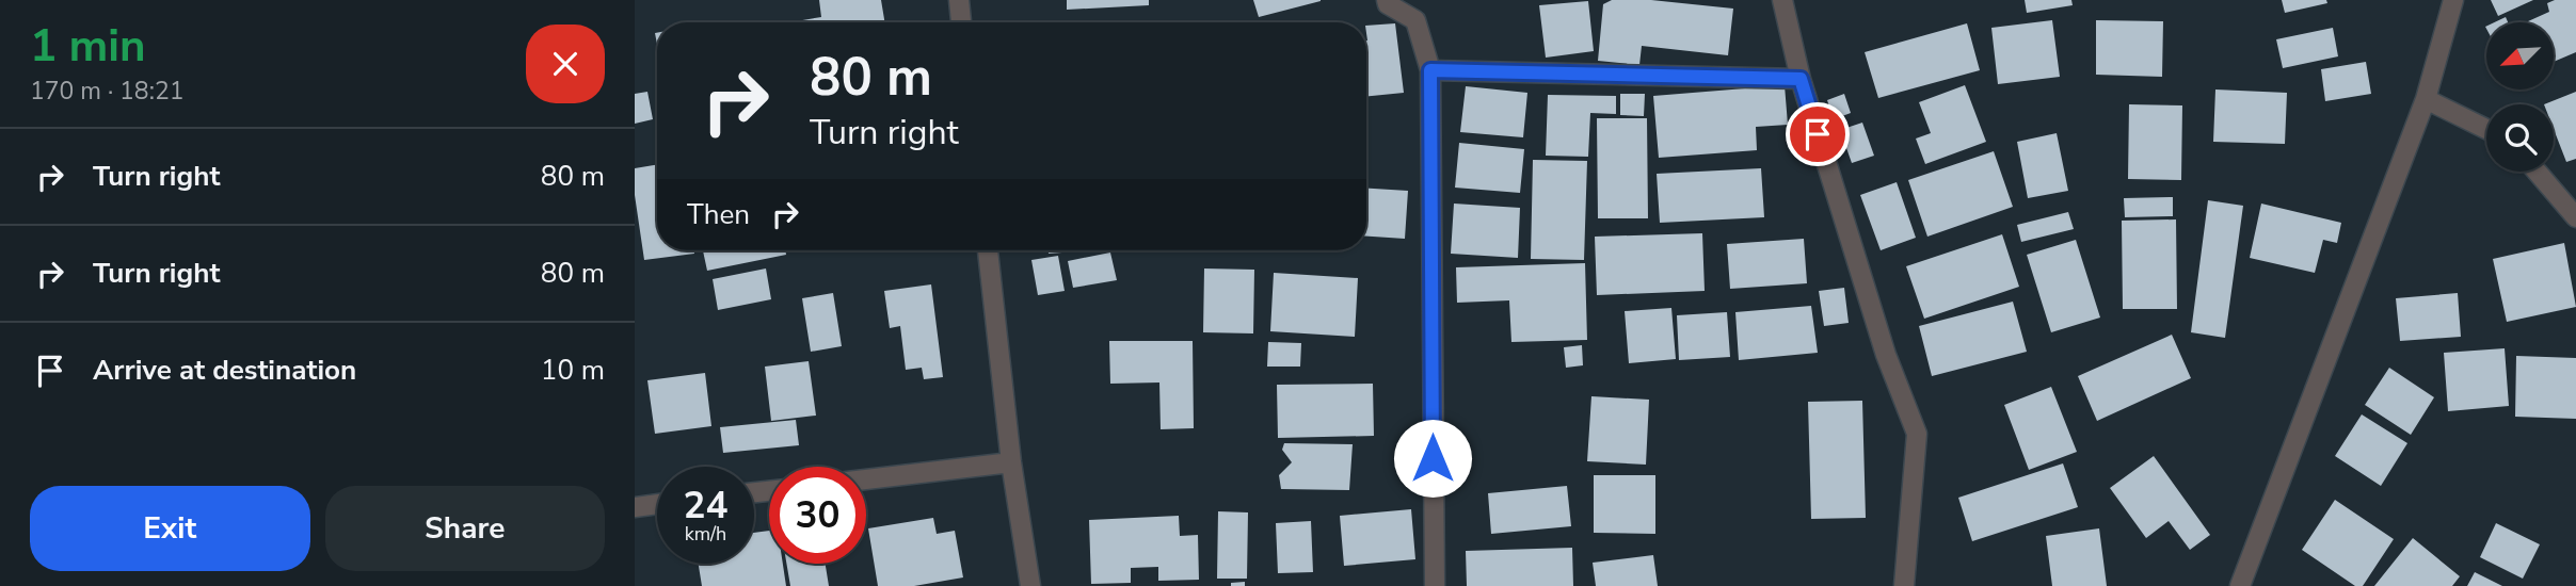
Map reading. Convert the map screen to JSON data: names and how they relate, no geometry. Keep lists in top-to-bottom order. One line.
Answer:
{"north":"bottom left","page":{"heading":["1 min","170 m · 18:21"],"turn":["80 m","Turn right"],"list":[{"name":"Turn right","value":"80 m"},{"name":"Turn right","value":"80 m"},{"name":"Arrive at destination","value":"10 m"}],"then":"Then","speed":"24 km/h","limit":"30","buttons":["Exit","Share"]}}
